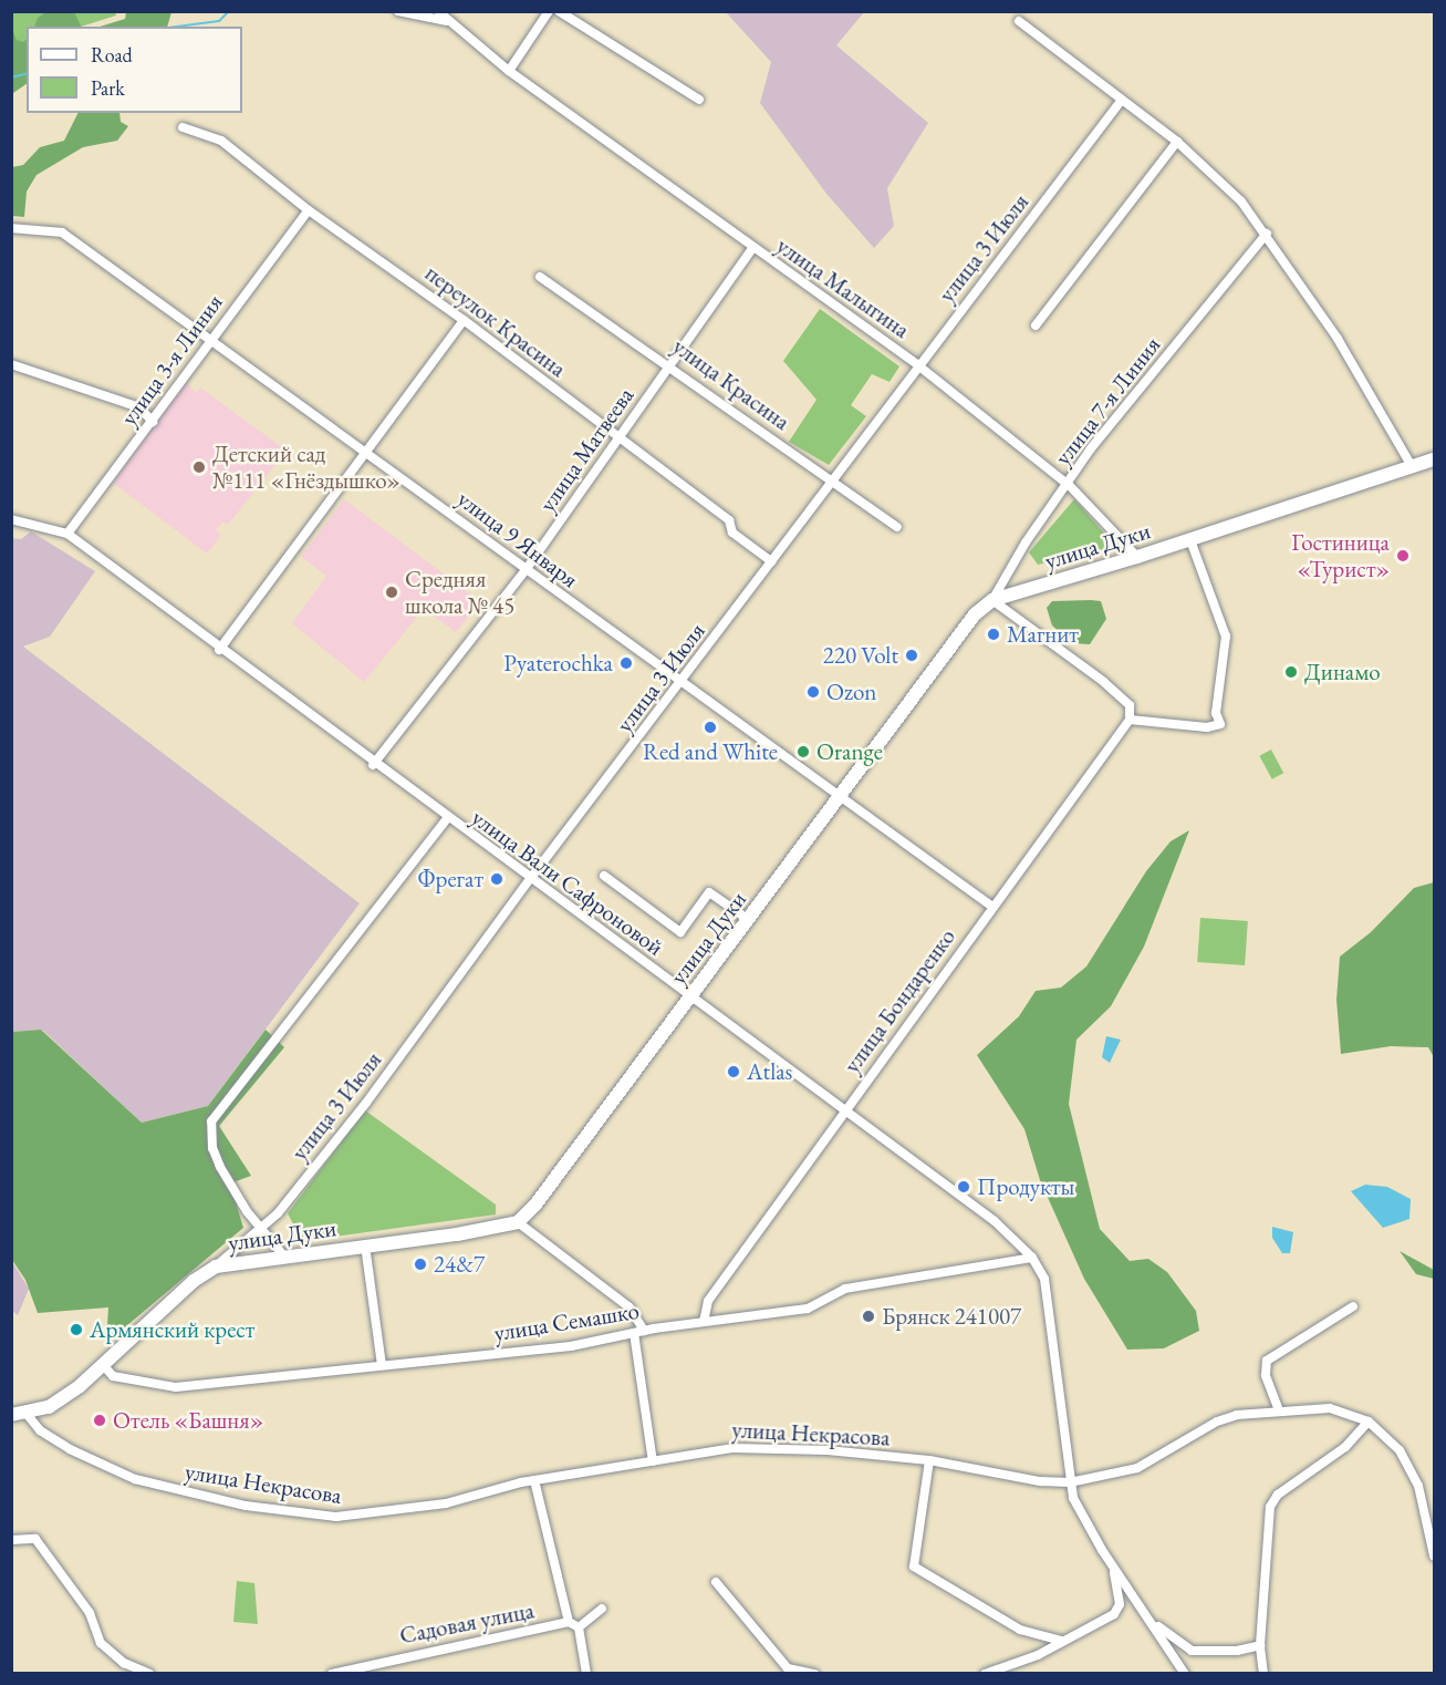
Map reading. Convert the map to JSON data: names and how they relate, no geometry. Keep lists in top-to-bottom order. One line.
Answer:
{"streets":{"main road":["улица Дуки"],"street":["улица 3 Июля","улица Малыгина","переулок Красина","улица 3-я Линия","улица Красина","улица 7-я Линия","улица Матвеева","улица 9 Января","улица Вали Сафроновой","улица Бондаренко","улица Семашко","улица Некрасова","Садовая улица"]},"crossings":[["улица 3 Июля","улица Малыгина"],["улица 3 Июля","переулок Красина"],["улица 3 Июля","улица Красина"],["улица 3 Июля","улица 9 Января"],["улица 3 Июля","улица Дуки"],["улица 3 Июля","улица Вали Сафроновой"],["улица Малыгина","улица 7-я Линия"],["улица Малыгина","улица Матвеева"],["улица Малыгина","улица Дуки"],["переулок Красина","улица 3-я Линия"],["переулок Красина","улица Матвеева"],["улица 3-я Линия","улица 9 Января"],["улица 3-я Линия","улица Вали Сафроновой"],["улица Красина","улица Матвеева"],["улица 7-я Линия","улица Дуки"],["улица Матвеева","улица 9 Января"],["улица Матвеева","улица Вали Сафроновой"],["улица 9 Января","улица Дуки"],["улица 9 Января","улица Бондаренко"],["улица Дуки","улица Вали Сафроновой"],["улица Дуки","улица Семашко"],["улица Дуки","улица Некрасова"],["улица Вали Сафроновой","улица Бондаренко"],["улица Вали Сафроновой","улица Семашко"],["улица Вали Сафроновой","улица Некрасова"],["улица Бондаренко","улица Семашко"]],"places":["Детский сад №111 «Гнёздышко»","Гостиница «Турист»","Средняя школа № 45","Магнит","220 Volt","Pyaterochka","Динамо","Ozon","Red and White","Orange","Фрегат","Atlas","Продукты","24&7","Брянск 241007","Армянский крест","Отель «Башня»"],"legend":["Road","Park"]}
